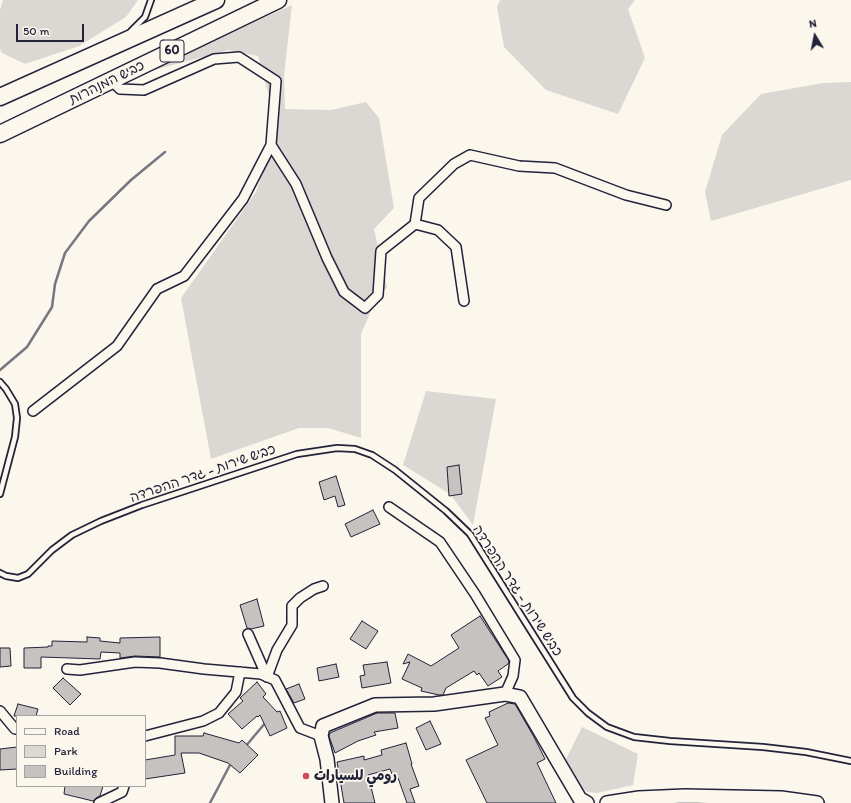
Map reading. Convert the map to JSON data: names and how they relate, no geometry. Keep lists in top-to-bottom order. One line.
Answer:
{"streets":{"highway":["60","כביש המנהרות"],"lane":["כביש שירות - גדר ההפרדה"]},"places":["رومي للسيارات"],"legend":["Road","Park","Building"],"scale_bar":"50 m","north":"top"}
